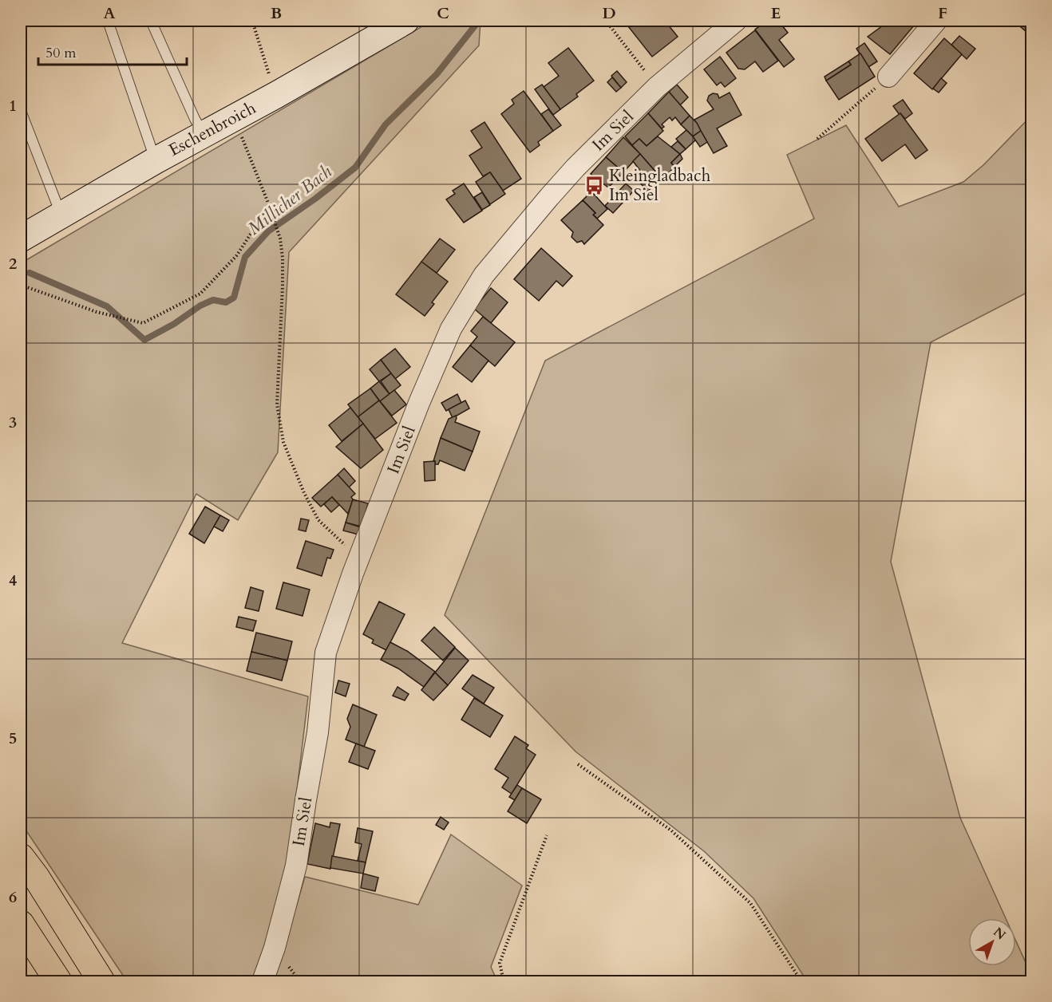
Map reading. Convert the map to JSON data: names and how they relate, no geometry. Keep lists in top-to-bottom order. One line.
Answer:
{"streets":{"street":["Eschenbroich","Im Siel"]},"water":["Millicher Bach"],"places":{"bus stop":["Kleingladbach Im Siel"]},"scale_bar":"50 m","north":"top right","grid":{"columns":["A","B","C","D","E","F"],"rows":["1","2","3","4","5","6"]}}
